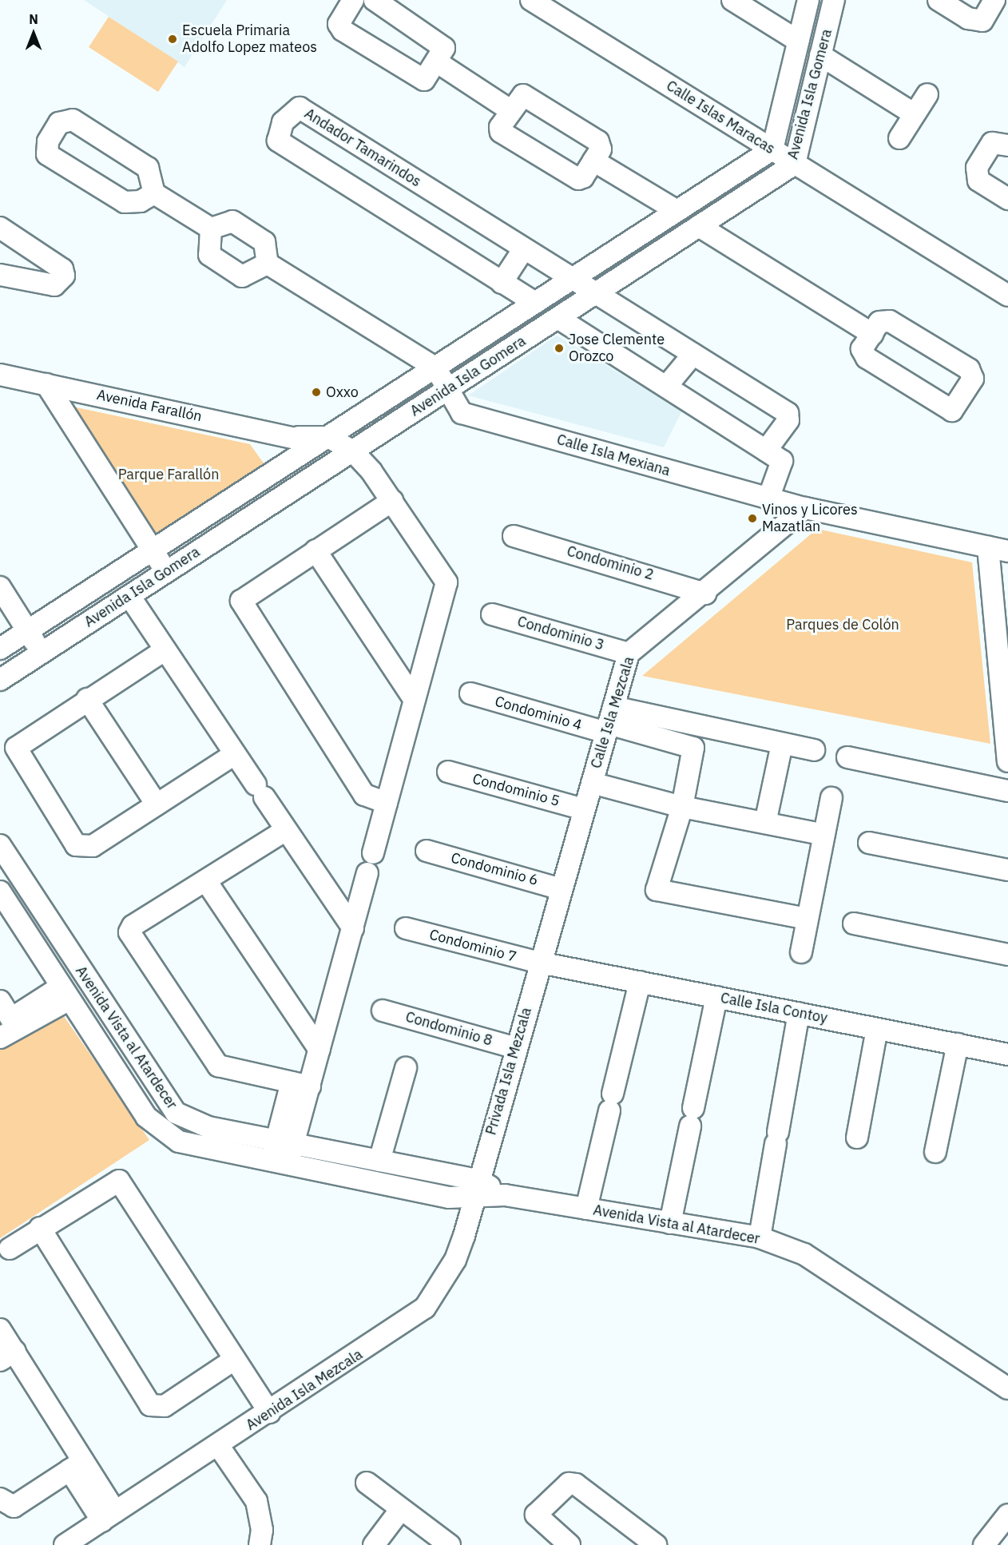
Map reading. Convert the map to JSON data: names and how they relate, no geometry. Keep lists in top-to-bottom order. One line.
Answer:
{"streets":{"street":["Avenida Isla Gomera","Calle Islas Maracas","Andador Tamarindos","Avenida Farallón","Calle Isla Mexiana","Condominio 2","Condominio 3","Calle Isla Mezcala","Condominio 4","Condominio 5","Condominio 6","Condominio 7","Calle Isla Contoy","Condominio 8","Avenida Vista al Atardecer","Privada Isla Mezcala","Avenida Isla Mezcala"]},"crossings":[["Avenida Isla Gomera","Calle Islas Maracas"],["Avenida Isla Gomera","Andador Tamarindos"],["Avenida Isla Gomera","Avenida Farallón"],["Avenida Isla Gomera","Calle Isla Mexiana"],["Calle Isla Mexiana","Calle Isla Mezcala"],["Condominio 2","Calle Isla Mezcala"],["Condominio 3","Calle Isla Mezcala"],["Calle Isla Mezcala","Condominio 4"],["Calle Isla Mezcala","Condominio 5"],["Calle Isla Mezcala","Condominio 6"],["Calle Isla Mezcala","Condominio 7"],["Calle Isla Mezcala","Calle Isla Contoy"],["Calle Isla Mezcala","Privada Isla Mezcala"],["Condominio 7","Calle Isla Contoy"],["Condominio 7","Privada Isla Mezcala"],["Calle Isla Contoy","Privada Isla Mezcala"],["Condominio 8","Privada Isla Mezcala"],["Avenida Vista al Atardecer","Privada Isla Mezcala"],["Avenida Vista al Atardecer","Avenida Isla Mezcala"],["Privada Isla Mezcala","Avenida Isla Mezcala"]],"parks":["Parque Farallón","Parques de Colón"],"places":["Escuela Primaria Adolfo Lopez mateos","Jose Clemente Orozco","Oxxo","Vinos y Licores Mazatlan"],"north":"top"}
